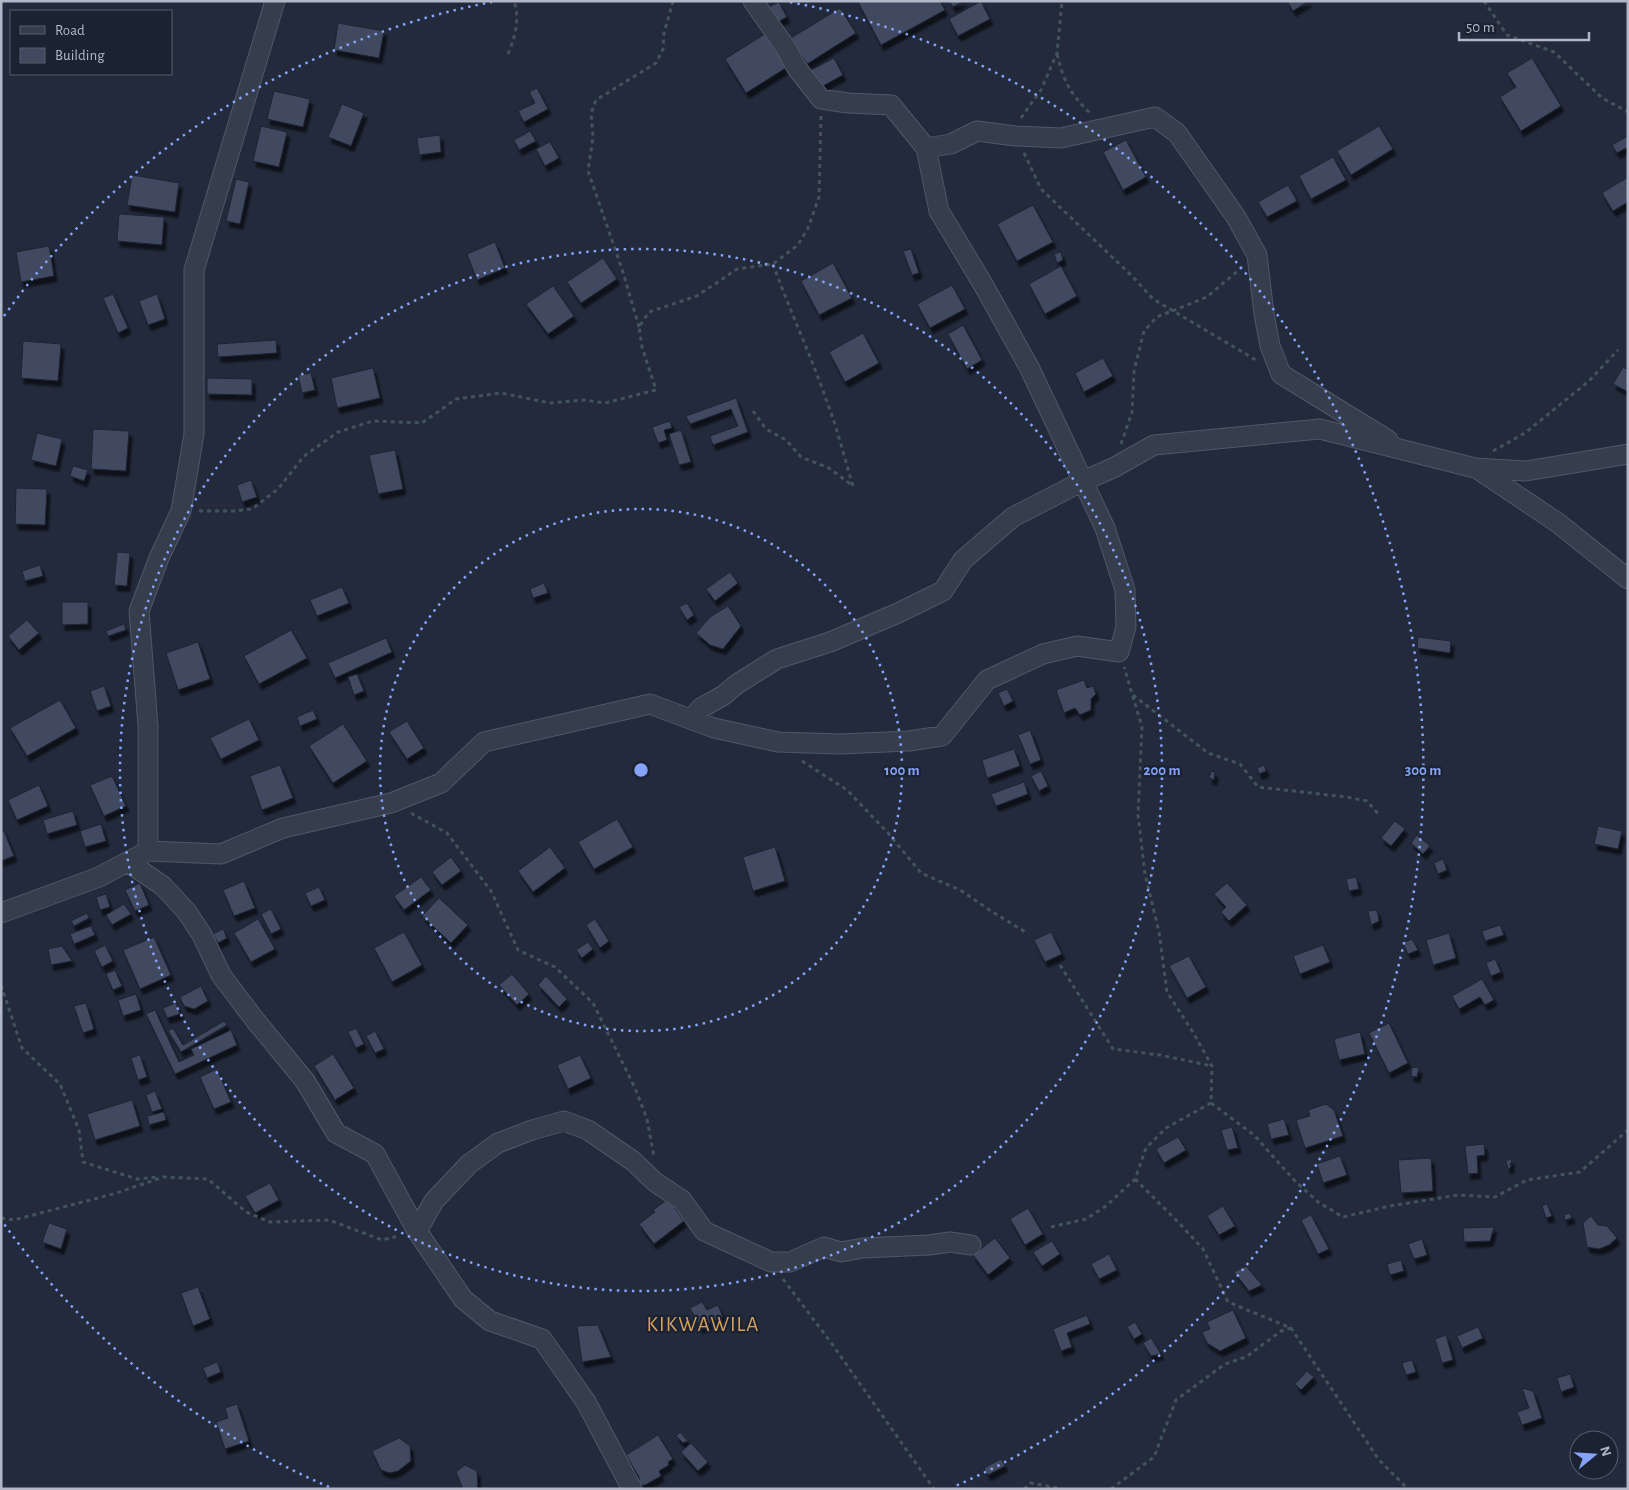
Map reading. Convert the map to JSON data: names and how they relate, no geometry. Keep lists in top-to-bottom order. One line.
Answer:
{"districts":["KIKWAWILA"],"legend":["Road","Building"],"scale_bar":"50 m","north":"right","rings":["100 m","200 m","300 m"]}
